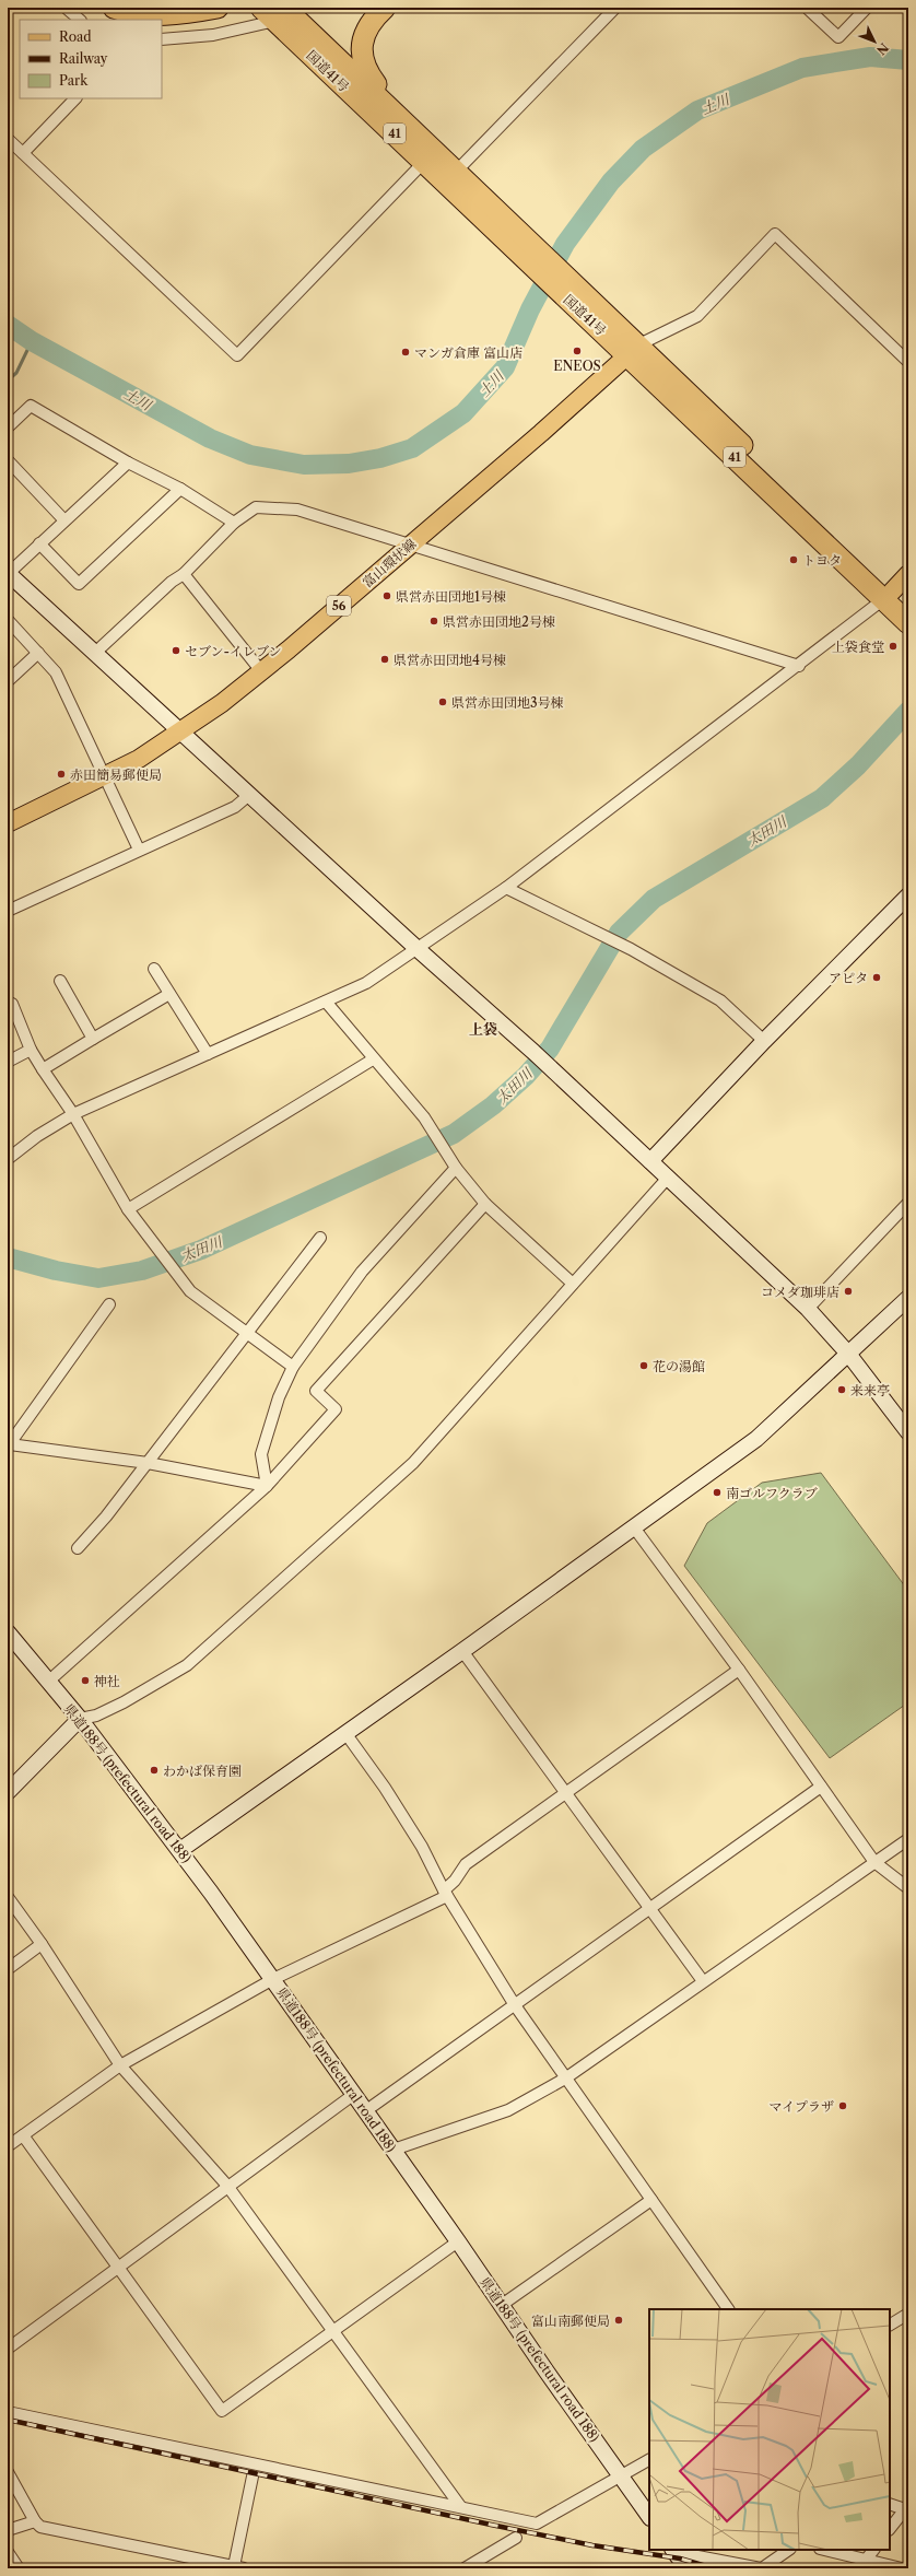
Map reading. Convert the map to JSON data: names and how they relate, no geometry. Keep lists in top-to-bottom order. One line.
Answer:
{"streets":{"highway":["国道41号","41"],"main road":["富山環状線","56"],"street":["県道188号 (prefectural road 188)"]},"crossings":[["国道41号","富山環状線"]],"districts":["上袋"],"water":["土川","太田川"],"places":["ENEOS","マンガ倉庫 富山店","トヨタ","県営赤田団地1号棟","県営赤田団地2号棟","上袋食堂","セブン-イレブン","県営赤田団地4号棟","県営赤田団地3号棟","赤田簡易郵便局","アピタ","コメダ珈琲店","花の湯館","来来亭","南ゴルフクラブ","神社","わかば保育園","マイプラザ","富山南郵便局"],"legend":["Road","Railway","Park"],"north":"bottom right"}
